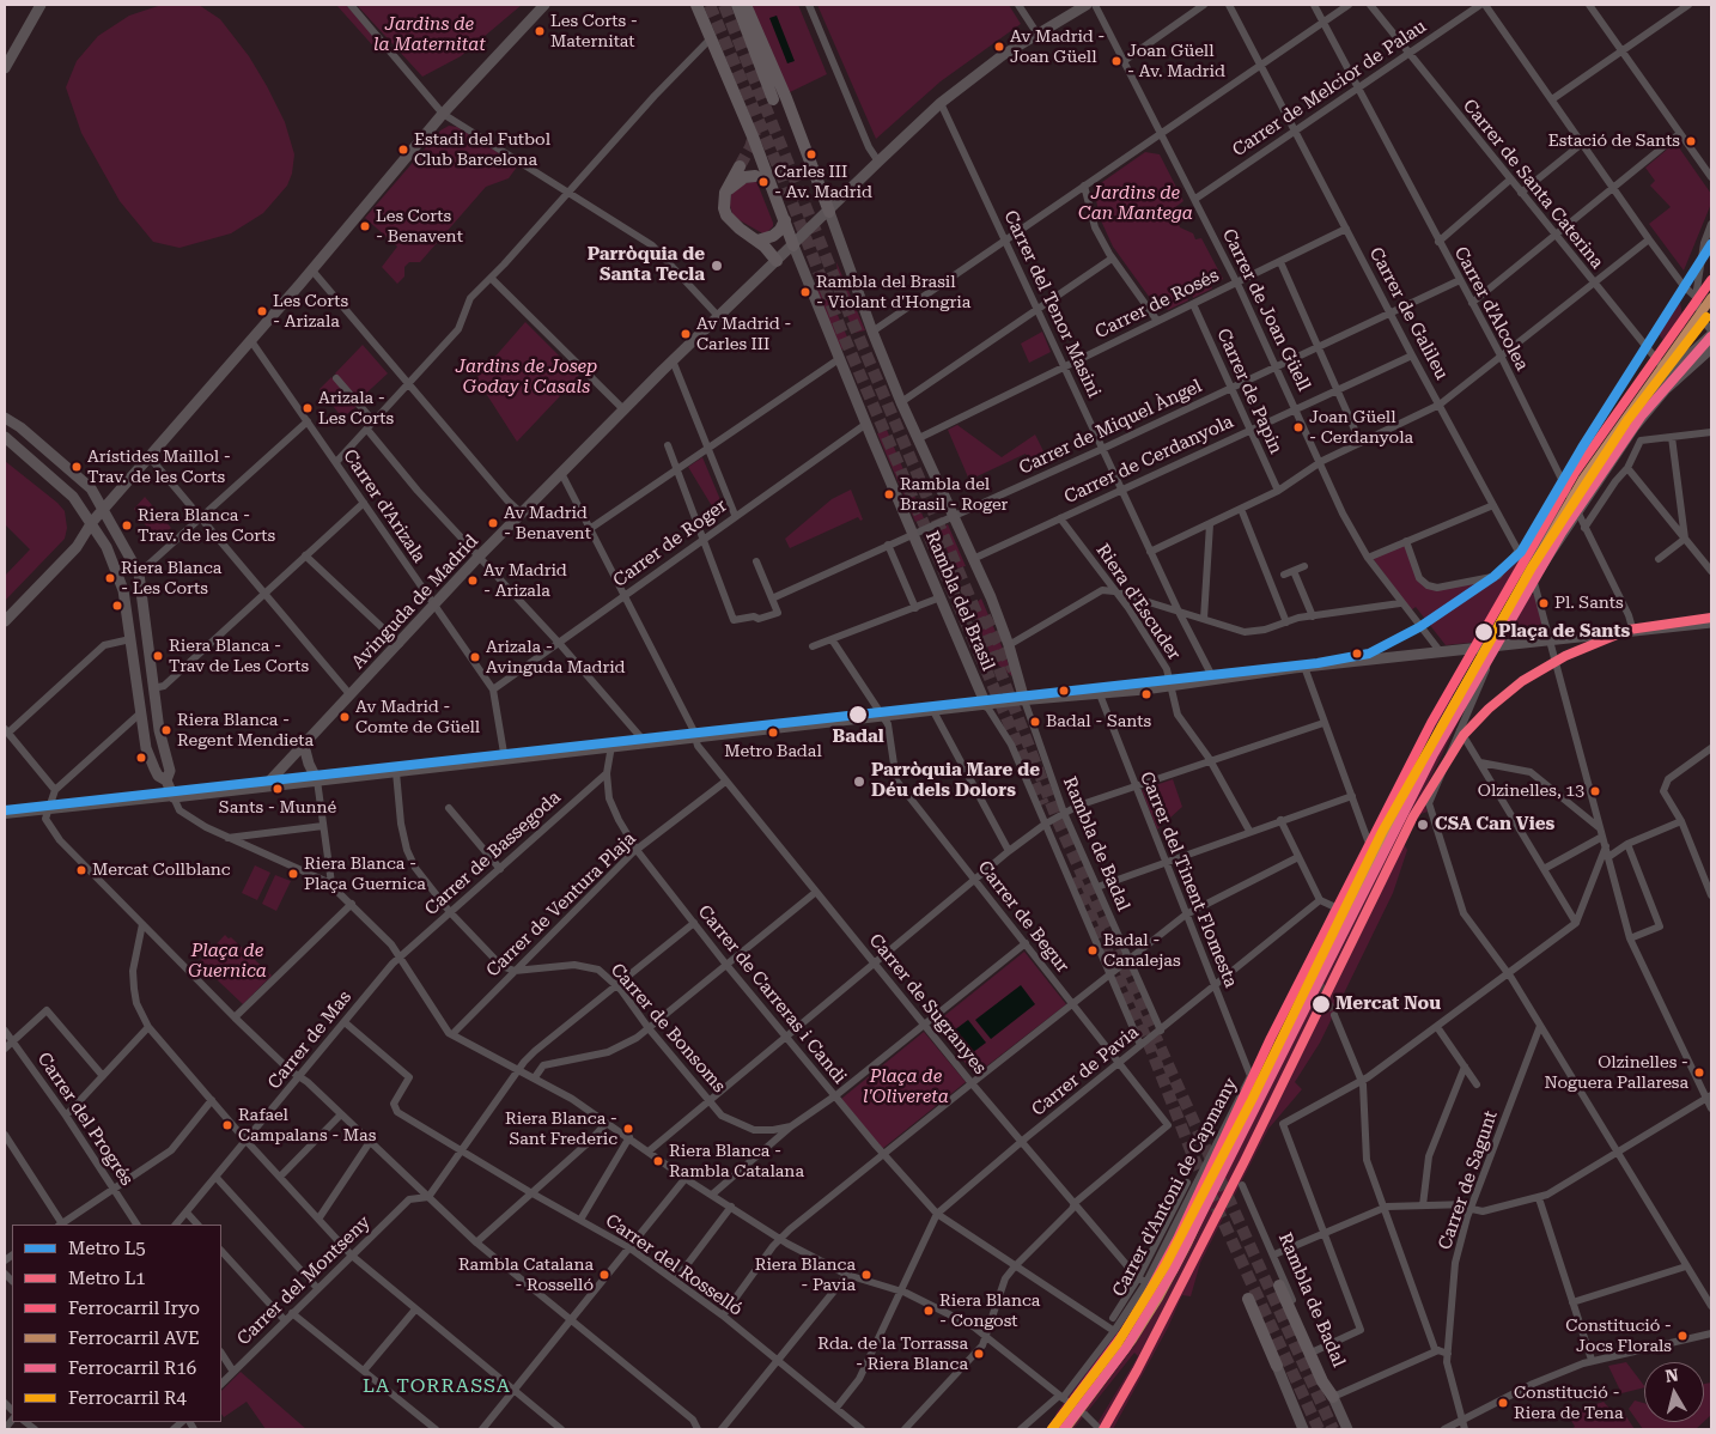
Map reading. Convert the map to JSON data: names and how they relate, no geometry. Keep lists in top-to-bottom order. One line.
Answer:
{"streets":{"street":["Carrer de Melcior de Palau","Carrer de Santa Caterina","Carrer del Tenor Masini","Carrer de Rosés","Carrer d'Alcolea","Carrer de Joan Güell","Carrer de Galileu","Carrer de Papin","Carrer de Miquel Àngel","Carrer de Cerdanyola","Carrer d'Arizala","Carrer de Roger","Rambla del Brasil","Avinguda de Madrid","Riera d'Escuder","Rambla de Badal","Carrer de Bassegoda","Carrer del Tinent Flomesta","Carrer de Ventura Plaja","Carrer de Begur","Carrer de Carreras i Candi","Carrer de Sugranyes","Carrer de Bonsoms","Carrer de Mas","Carrer de Pavia","Carrer del Progrés","Carrer de Sagunt","Carrer d'Antoni de Capmany","Carrer del Rosselló","Carrer del Montseny"]},"crossings":[["Carrer de Melcior de Palau","Carrer de Santa Caterina"],["Carrer de Melcior de Palau","Carrer d'Alcolea"],["Carrer de Melcior de Palau","Carrer de Joan Güell"],["Carrer de Melcior de Palau","Carrer de Galileu"],["Carrer del Tenor Masini","Carrer de Rosés"],["Carrer del Tenor Masini","Carrer de Miquel Àngel"],["Carrer del Tenor Masini","Carrer de Cerdanyola"],["Carrer del Tenor Masini","Avinguda de Madrid"],["Carrer de Rosés","Carrer de Joan Güell"],["Carrer de Rosés","Carrer de Galileu"],["Carrer de Rosés","Carrer de Papin"],["Carrer de Rosés","Rambla del Brasil"],["Carrer d'Alcolea","Carrer de Miquel Àngel"],["Carrer de Joan Güell","Carrer de Miquel Àngel"],["Carrer de Joan Güell","Carrer de Cerdanyola"],["Carrer de Galileu","Carrer de Miquel Àngel"],["Carrer de Galileu","Carrer de Cerdanyola"],["Carrer de Papin","Carrer de Miquel Àngel"],["Carrer de Papin","Carrer de Cerdanyola"],["Carrer de Miquel Àngel","Rambla del Brasil"],["Carrer de Cerdanyola","Rambla del Brasil"],["Carrer de Cerdanyola","Riera d'Escuder"],["Carrer d'Arizala","Carrer de Roger"],["Carrer d'Arizala","Avinguda de Madrid"],["Carrer de Roger","Rambla del Brasil"],["Carrer de Roger","Carrer de Sugranyes"],["Rambla del Brasil","Avinguda de Madrid"],["Rambla del Brasil","Rambla de Badal"],["Avinguda de Madrid","Carrer de Sugranyes"],["Rambla de Badal","Carrer de Pavia"],["Carrer de Bassegoda","Carrer de Carreras i Candi"],["Carrer de Bassegoda","Carrer de Mas"],["Carrer del Tinent Flomesta","Carrer de Pavia"],["Carrer del Tinent Flomesta","Carrer d'Antoni de Capmany"],["Carrer de Ventura Plaja","Carrer de Carreras i Candi"],["Carrer de Ventura Plaja","Carrer de Sugranyes"],["Carrer de Ventura Plaja","Carrer de Bonsoms"],["Carrer de Begur","Carrer de Sugranyes"],["Carrer de Begur","Carrer de Pavia"],["Carrer de Carreras i Candi","Carrer de Pavia"],["Carrer de Carreras i Candi","Carrer d'Antoni de Capmany"],["Carrer de Sugranyes","Carrer de Pavia"],["Carrer de Sugranyes","Carrer d'Antoni de Capmany"],["Carrer de Mas","Carrer del Rosselló"],["Carrer de Pavia","Carrer del Rosselló"]],"districts":["LA TORRASSA"],"parks":["Jardins de la Maternitat","Jardins de Can Mantega","Jardins de Josep Goday i Casals","Plaça de Guernica","Plaça de l'Olivereta"],"places":["Les Corts - Maternitat","Av Madrid - Joan Güell","Joan Güell - Av. Madrid","Estació de Sants","Estadi del Futbol Club Barcelona","Carles III - Av. Madrid","Les Corts - Benavent","Parròquia de Santa Tecla","Rambla del Brasil - Violant d'Hongria","Les Corts - Arizala","Av Madrid - Carles III","Arizala - Les Corts","Joan Güell - Cerdanyola","Arístides Maillol - Trav. de les Corts","Rambla del Brasil - Roger","Av Madrid - Benavent","Riera Blanca - Trav. de les Corts","Riera Blanca - Les Corts","Av Madrid - Arizala","Pl. Sants","Plaça de Sants","Riera Blanca - Trav de Les Corts","Arizala - Avinguda Madrid","Badal","Av Madrid - Comte de Güell","Badal - Sants","Riera Blanca - Regent Mendieta","Metro Badal","Parròquia Mare de Déu dels Dolors","Sants - Munné","Olzinelles, 13","CSA Can Vies","Mercat Collblanc","Riera Blanca - Plaça Guernica","Badal - Canalejas","Mercat Nou","Olzinelles - Noguera Pallaresa","Rafael Campalans - Mas","Riera Blanca - Sant Frederic","Riera Blanca - Rambla Catalana","Rambla Catalana - Rosselló","Riera Blanca - Pavia","Riera Blanca - Congost","Constitució - Jocs Florals","Rda. de la Torrassa - Riera Blanca","Constitució - Riera de Tena"],"lines":["metro line L5","rail line Iryo","rail line AVE","rail line R4","rail line R16","metro line L1"],"legend":["Metro L5","Metro L1","Ferrocarril Iryo","Ferrocarril AVE","Ferrocarril R16","Ferrocarril R4"],"north":"top"}
